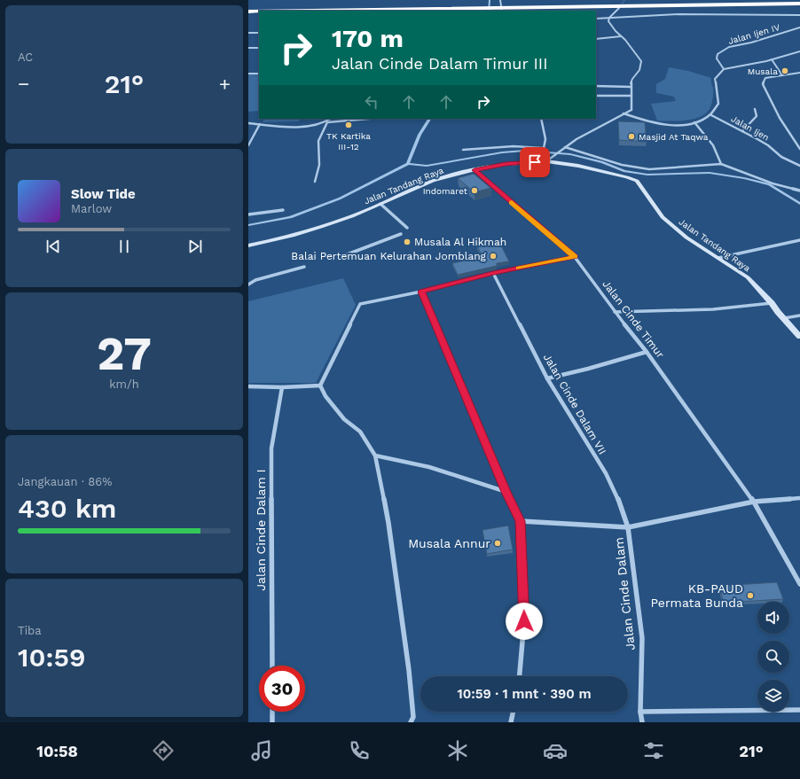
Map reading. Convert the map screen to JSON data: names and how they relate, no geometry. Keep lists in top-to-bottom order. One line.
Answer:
{"streets":{"street":["Jalan Ijen IV","Jalan Ijen","Jalan Tandang Raya","Jalan Cinde Timur","Jalan Cinde Dalam VII","Jalan Cinde Dalam I","Jalan Cinde Dalam"]},"crossings":[["Jalan Tandang Raya","Jalan Cinde Timur"],["Jalan Cinde Dalam VII","Jalan Cinde Dalam"]],"places":["Musala","TK Kartika III-12","Masjid At Taqwa","Indomaret","Musala Al Hikmah","Balai Pertemuan Kelurahan Jomblang","Musala Annur","KB-PAUD Permata Bunda"],"page":{"tile":["AC",["27","km/h"],["Jangkauan · 86%","430 km"],["Tiba","10:59"]],"turn":["170 m","Jalan Cinde Dalam Timur III"],"heat":["−","21°","+"],"song":["Slow Tide","Marlow"],"limit":"30","trip":"10:59 · 1 mnt · 390 m","tabs":["10:58","21°"]}}
